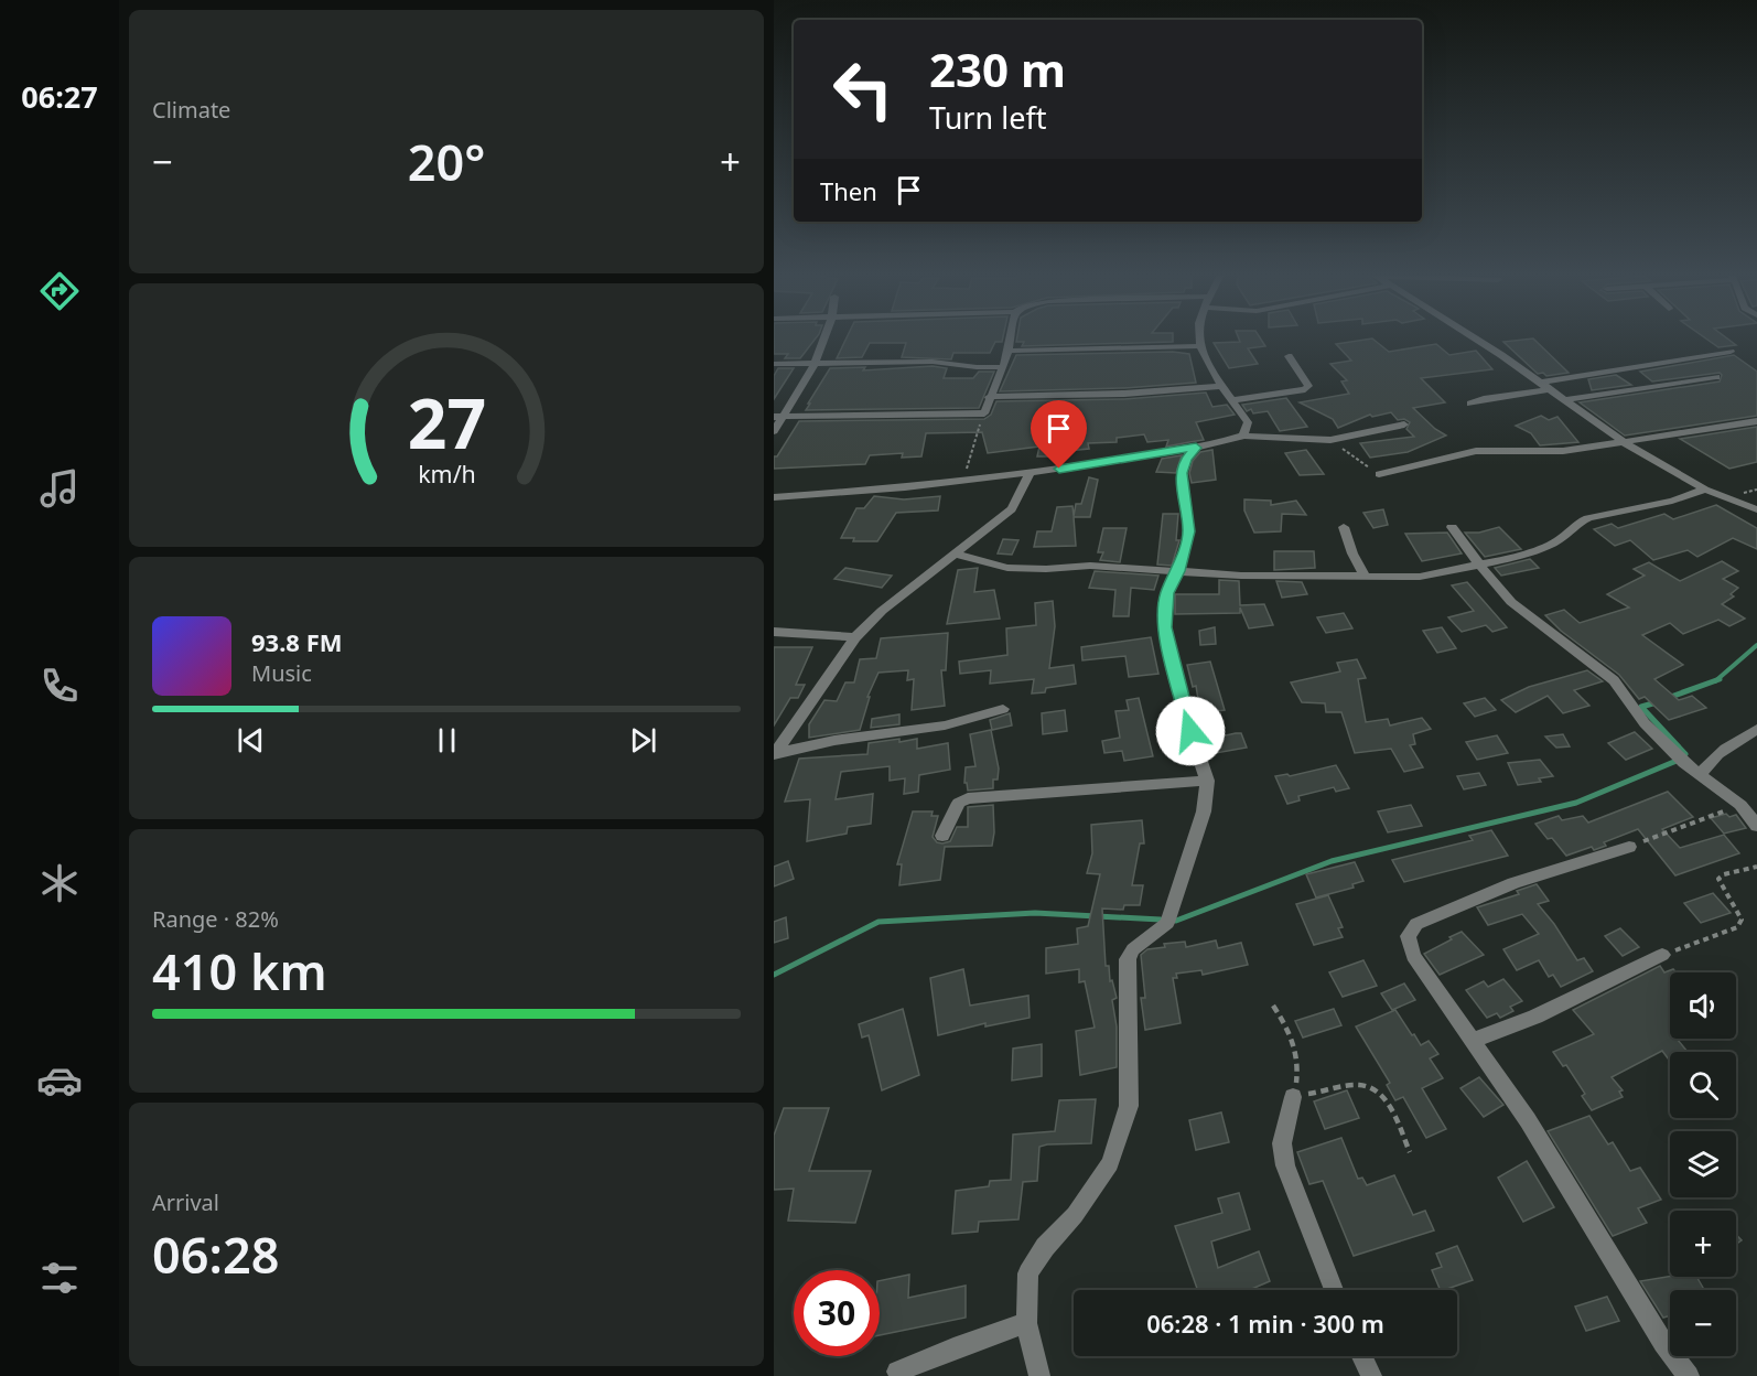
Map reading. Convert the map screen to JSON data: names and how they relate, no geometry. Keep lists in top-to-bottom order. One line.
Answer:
{"page":{"tabs":"06:27","tile":["Climate",["Range · 82%","410 km"],["Arrival","06:28"]],"turn":["230 m","Turn left"],"heat":["−","20°","+"],"then":"Then","song":["93.8 FM","Music"],"map_buttons":["+","−"],"limit":"30","trip":"06:28 · 1 min · 300 m","gauge":["27","km/h"]}}
